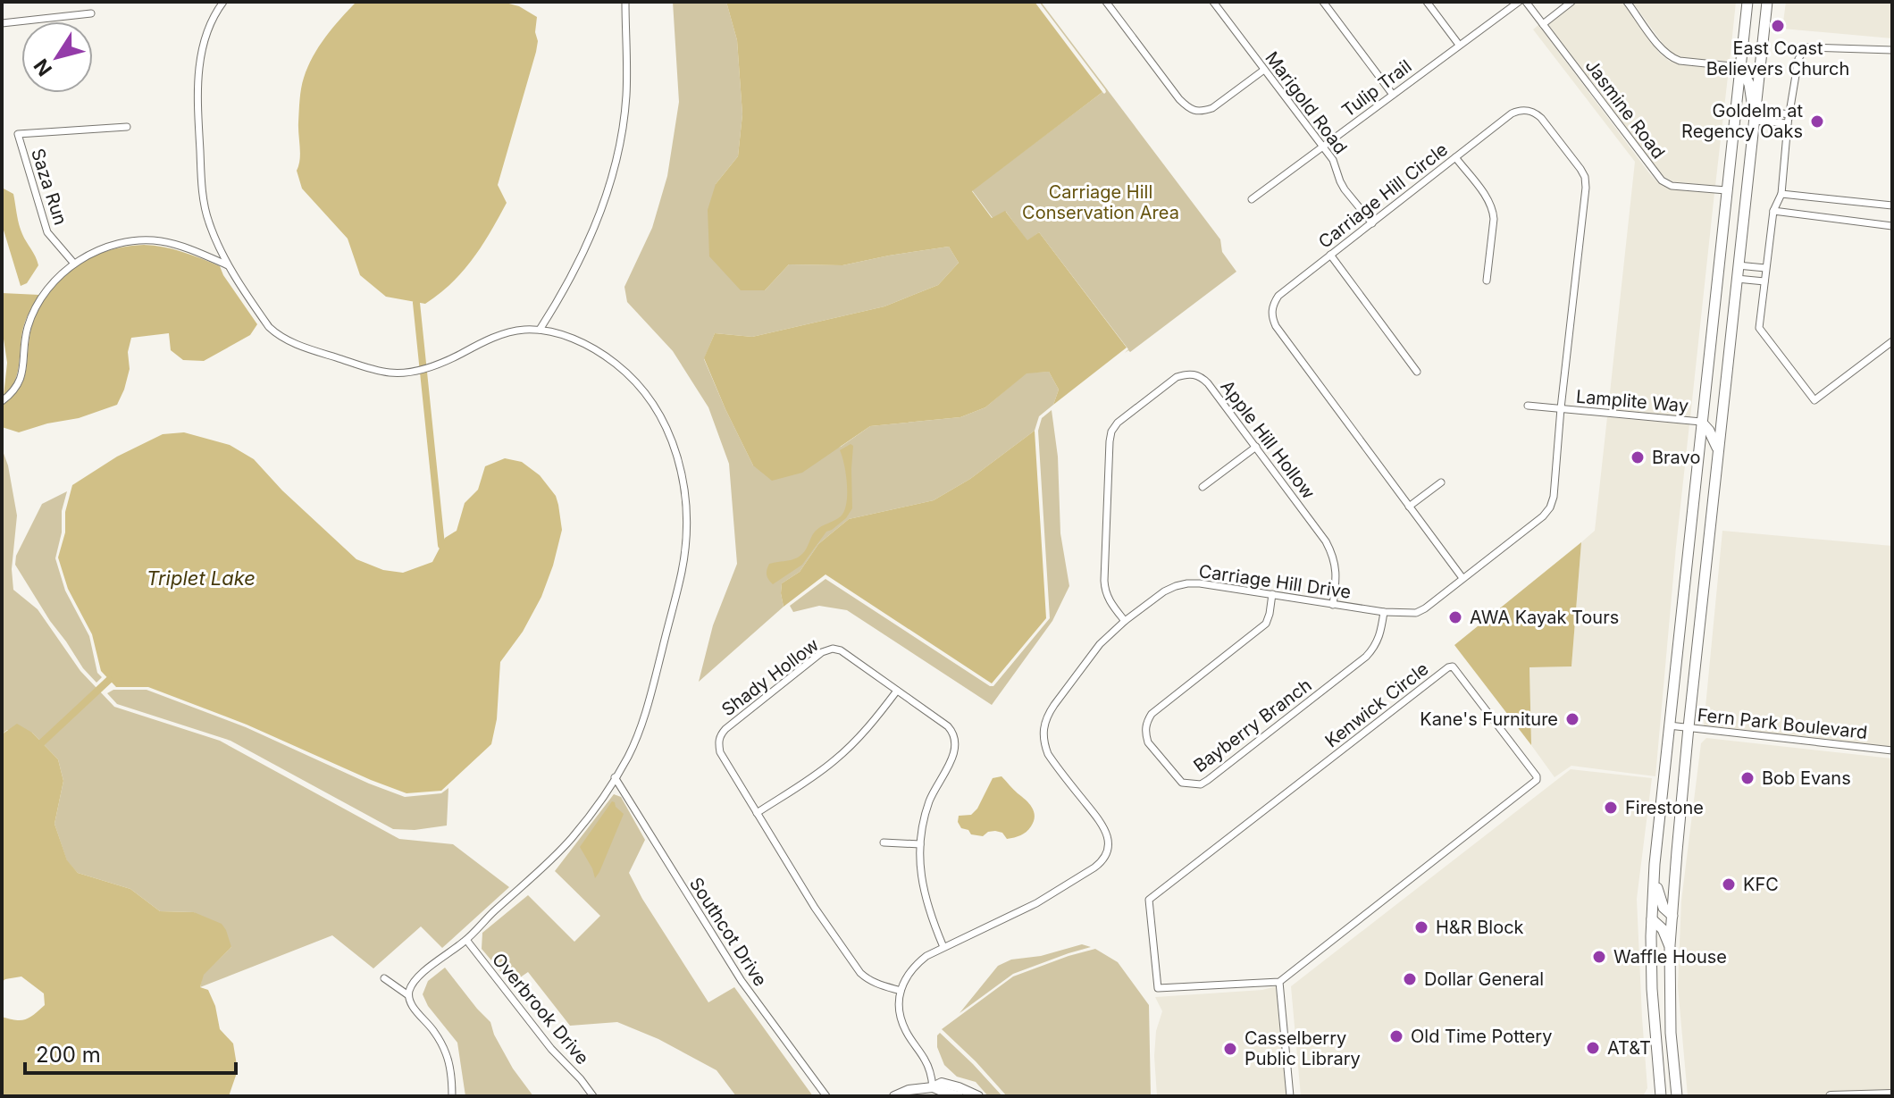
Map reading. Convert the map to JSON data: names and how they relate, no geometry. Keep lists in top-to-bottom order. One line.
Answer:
{"streets":{"street":["Tulip Trail","Marigold Road","Jasmine Road","Saza Run","Carriage Hill Circle","Lamplite Way","Apple Hill Hollow","Carriage Hill Drive","Shady Hollow","Kenwick Circle","Fern Park Boulevard","Bayberry Branch","Southcot Drive","Overbrook Drive"]},"crossings":[["Tulip Trail","Marigold Road"],["Marigold Road","Carriage Hill Circle"],["Carriage Hill Circle","Lamplite Way"],["Carriage Hill Circle","Carriage Hill Drive"],["Lamplite Way","Carriage Hill Drive"],["Apple Hill Hollow","Carriage Hill Drive"],["Carriage Hill Drive","Shady Hollow"],["Carriage Hill Drive","Bayberry Branch"]],"water":["Triplet Lake"],"parks":["Carriage Hill Conservation Area"],"places":["East Coast Believers Church","Goldelm at Regency Oaks","Bravo","AWA Kayak Tours","Kane's Furniture","Bob Evans","Firestone","KFC","H&R Block","Waffle House","Dollar General","Old Time Pottery","AT&T","Casselberry Public Library"],"scale_bar":"200 m","north":"bottom left"}
